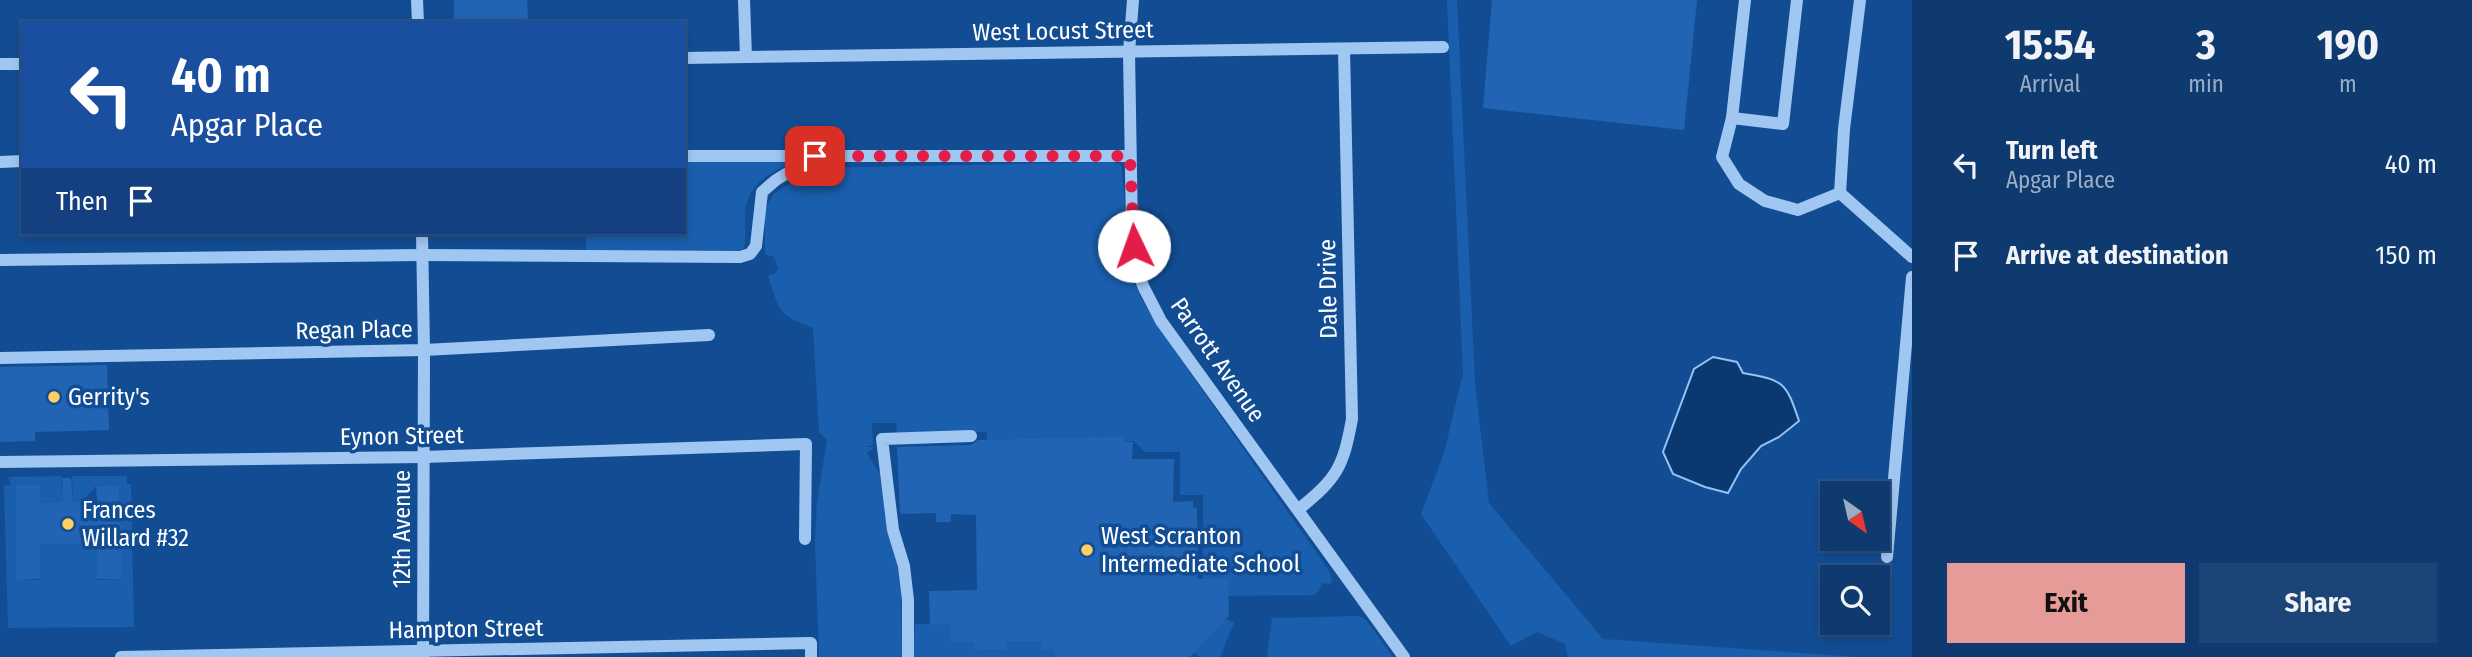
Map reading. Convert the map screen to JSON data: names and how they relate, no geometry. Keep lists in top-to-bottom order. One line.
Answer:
{"streets":{"street":["West Locust Street","Dale Drive","Regan Place","Parrott Avenue","Eynon Street","12th Avenue","Hampton Street"]},"crossings":[["West Locust Street","Dale Drive"],["West Locust Street","Parrott Avenue"],["Dale Drive","Parrott Avenue"],["Regan Place","12th Avenue"],["Eynon Street","12th Avenue"],["12th Avenue","Hampton Street"]],"places":["Gerrity's","Frances Willard #32","West Scranton Intermediate School"],"north":"bottom right","page":{"eta":["15:54","Arrival","3","min","190","m"],"turn":["40 m","Apgar Place"],"list":[{"name":"Turn left","note":"Apgar Place","value":"40 m"},{"name":"Arrive at destination","value":"150 m"}],"then":"Then","buttons":["Exit","Share"]}}
